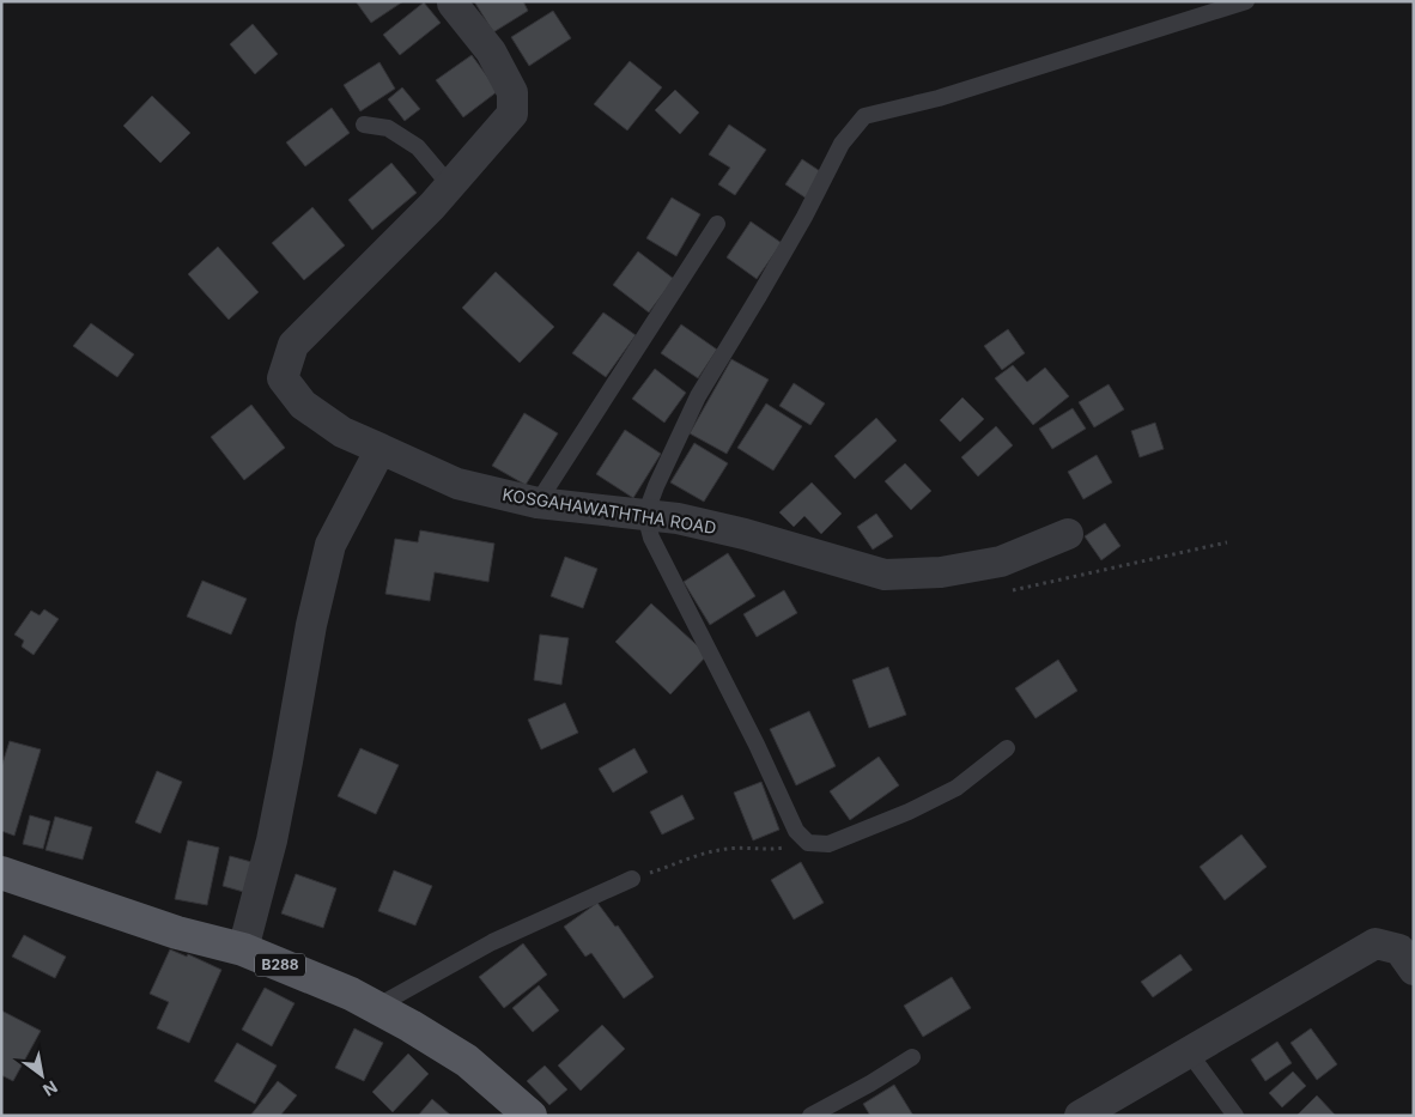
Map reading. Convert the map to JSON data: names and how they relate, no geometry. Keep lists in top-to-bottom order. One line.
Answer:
{"streets":{"main road":["B288"],"street":["KOSGAHAWATHTHA ROAD"]},"north":"bottom right"}
